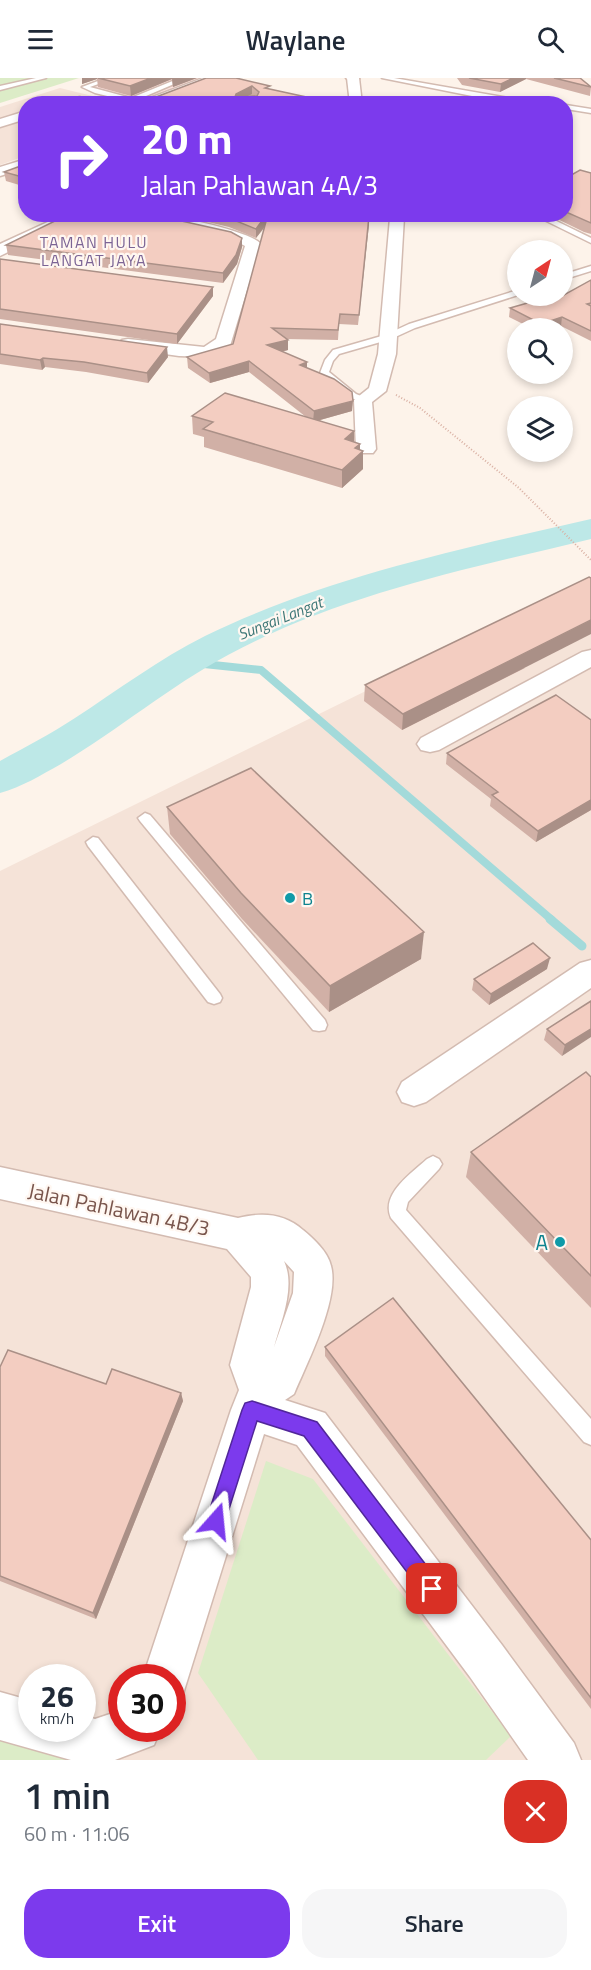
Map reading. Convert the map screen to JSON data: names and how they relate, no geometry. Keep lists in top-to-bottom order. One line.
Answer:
{"streets":{"street":["Jalan Pahlawan 4B/3"]},"districts":["TAMAN HULU LANGAT JAYA"],"water":["Sungai Langat"],"places":["B","A"],"north":"top right","page":{"header":"Waylane","turn":["20 m","Jalan Pahlawan 4A/3"],"speed":"26 km/h","limit":"30","heading":["1 min","60 m · 11:06"],"buttons":["Exit","Share"]}}
